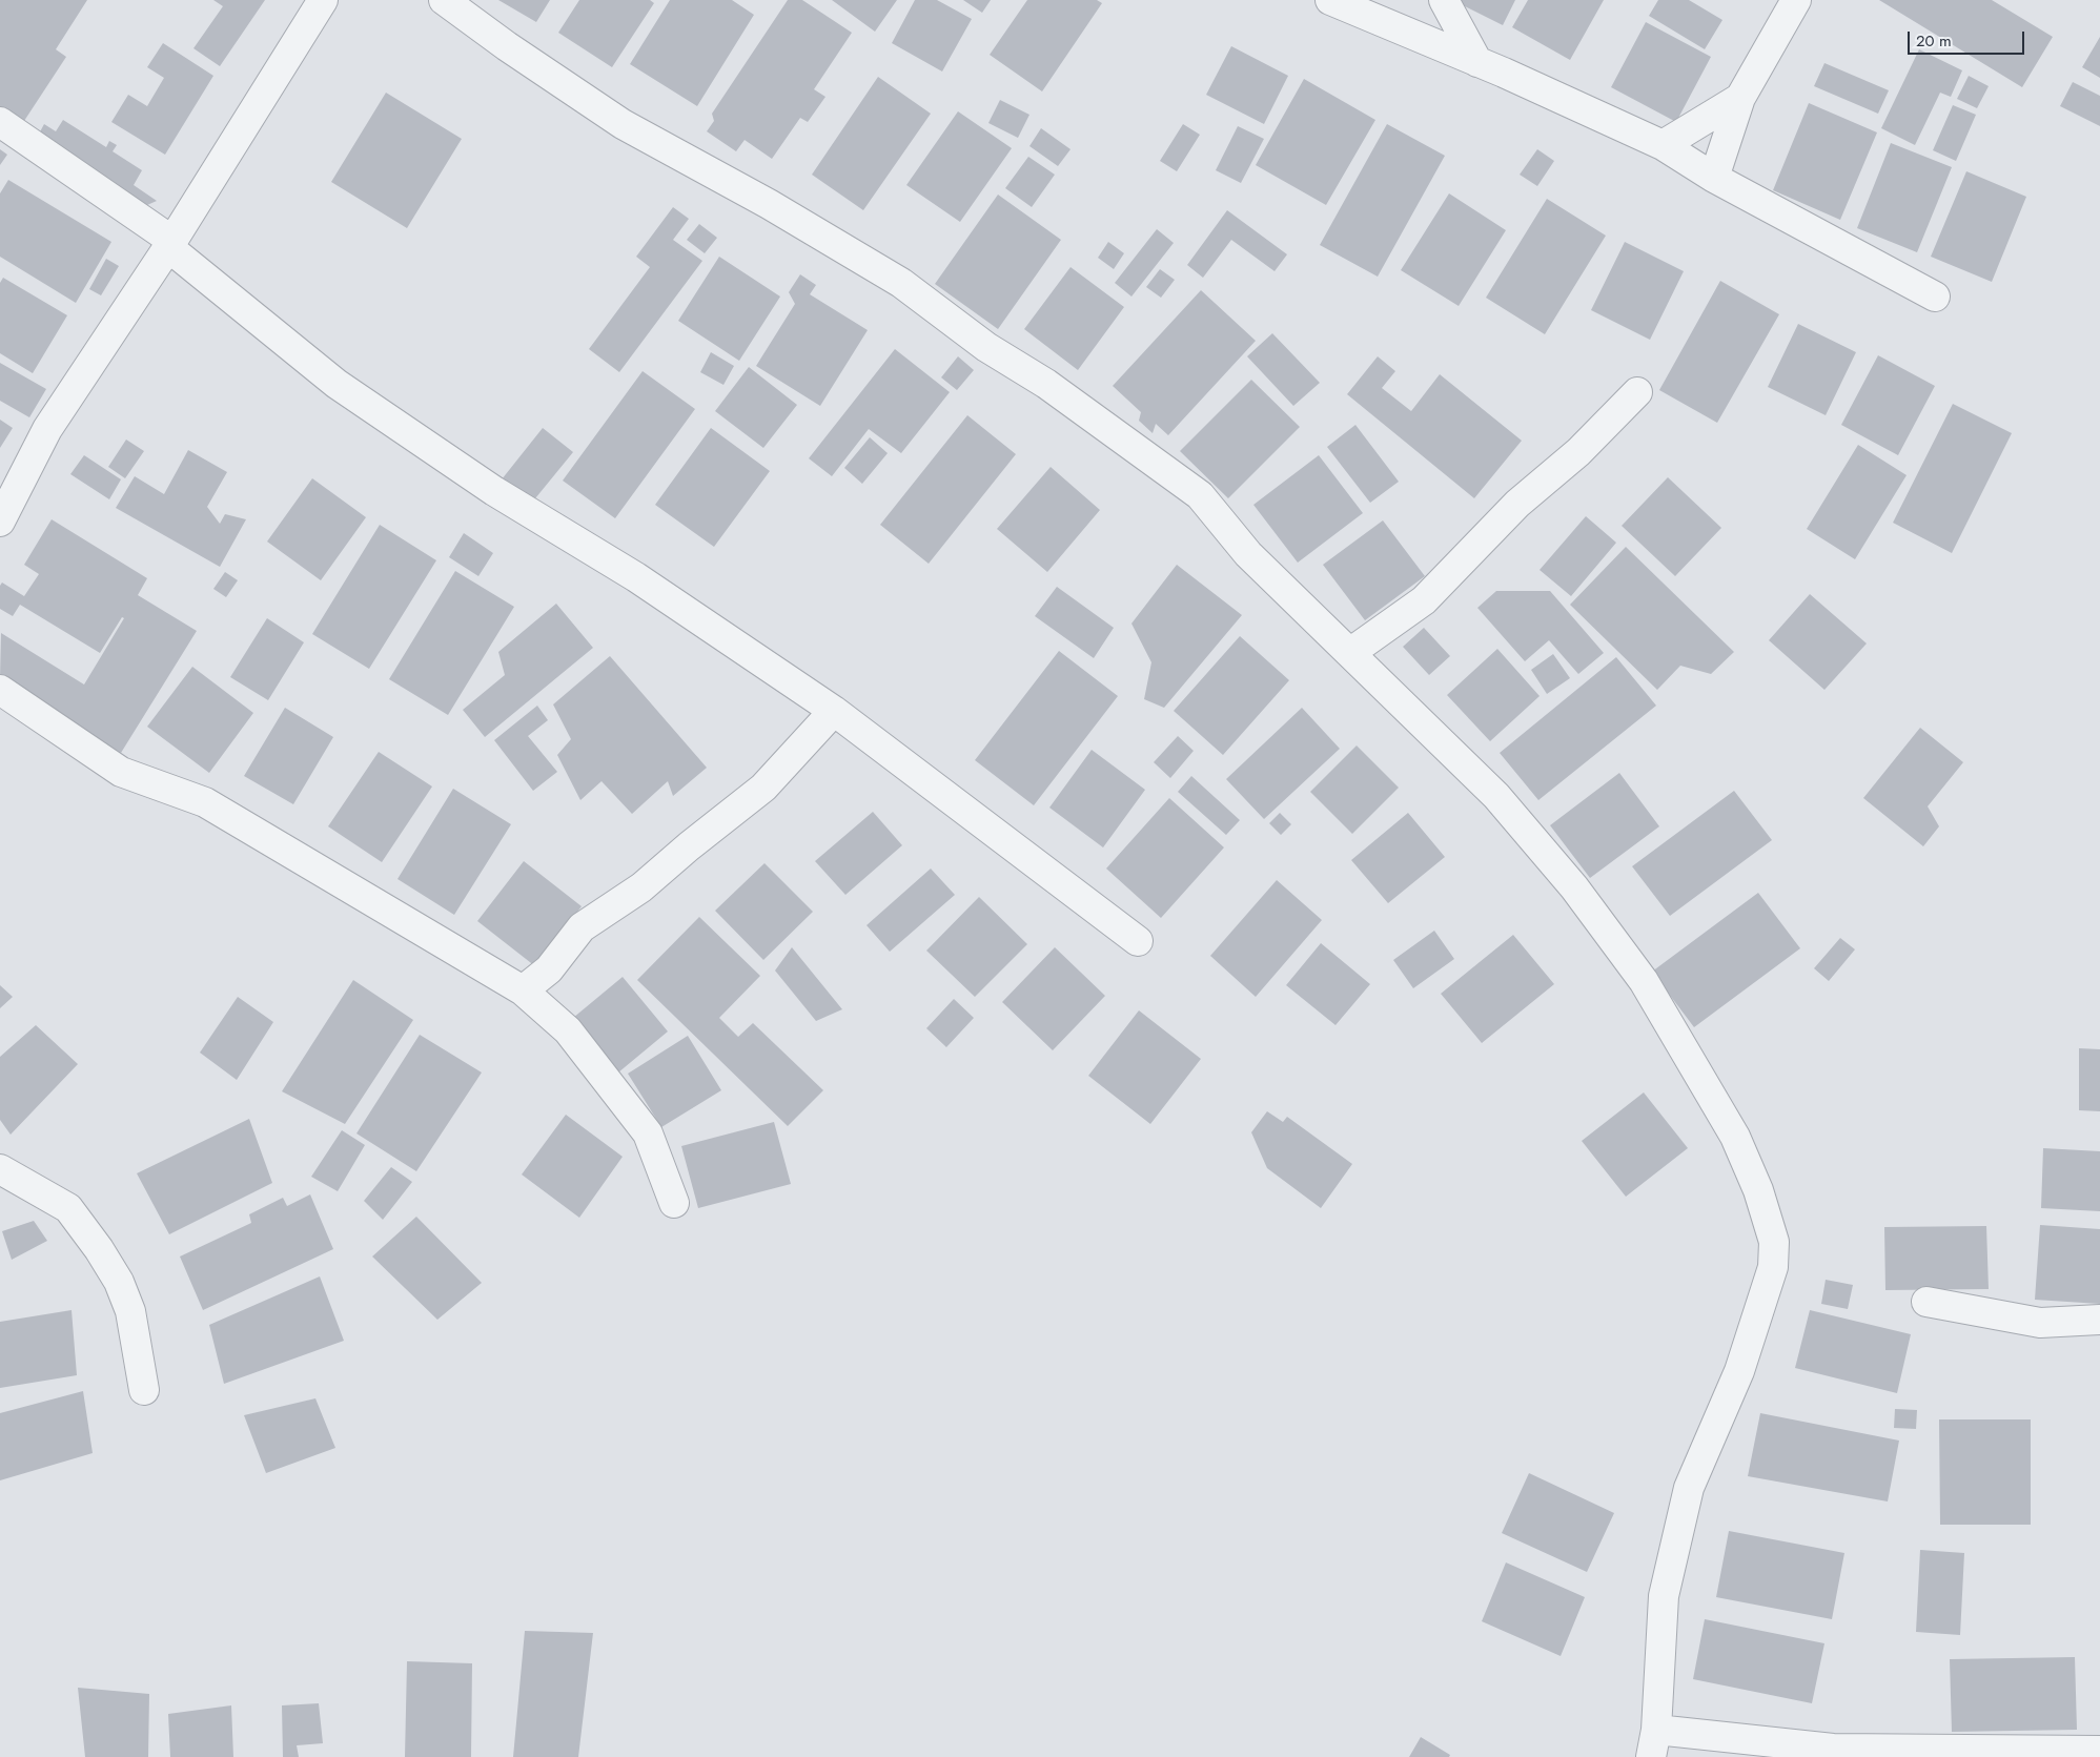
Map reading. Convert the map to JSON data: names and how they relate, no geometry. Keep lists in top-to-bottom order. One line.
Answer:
{"scale_bar":"20 m"}
